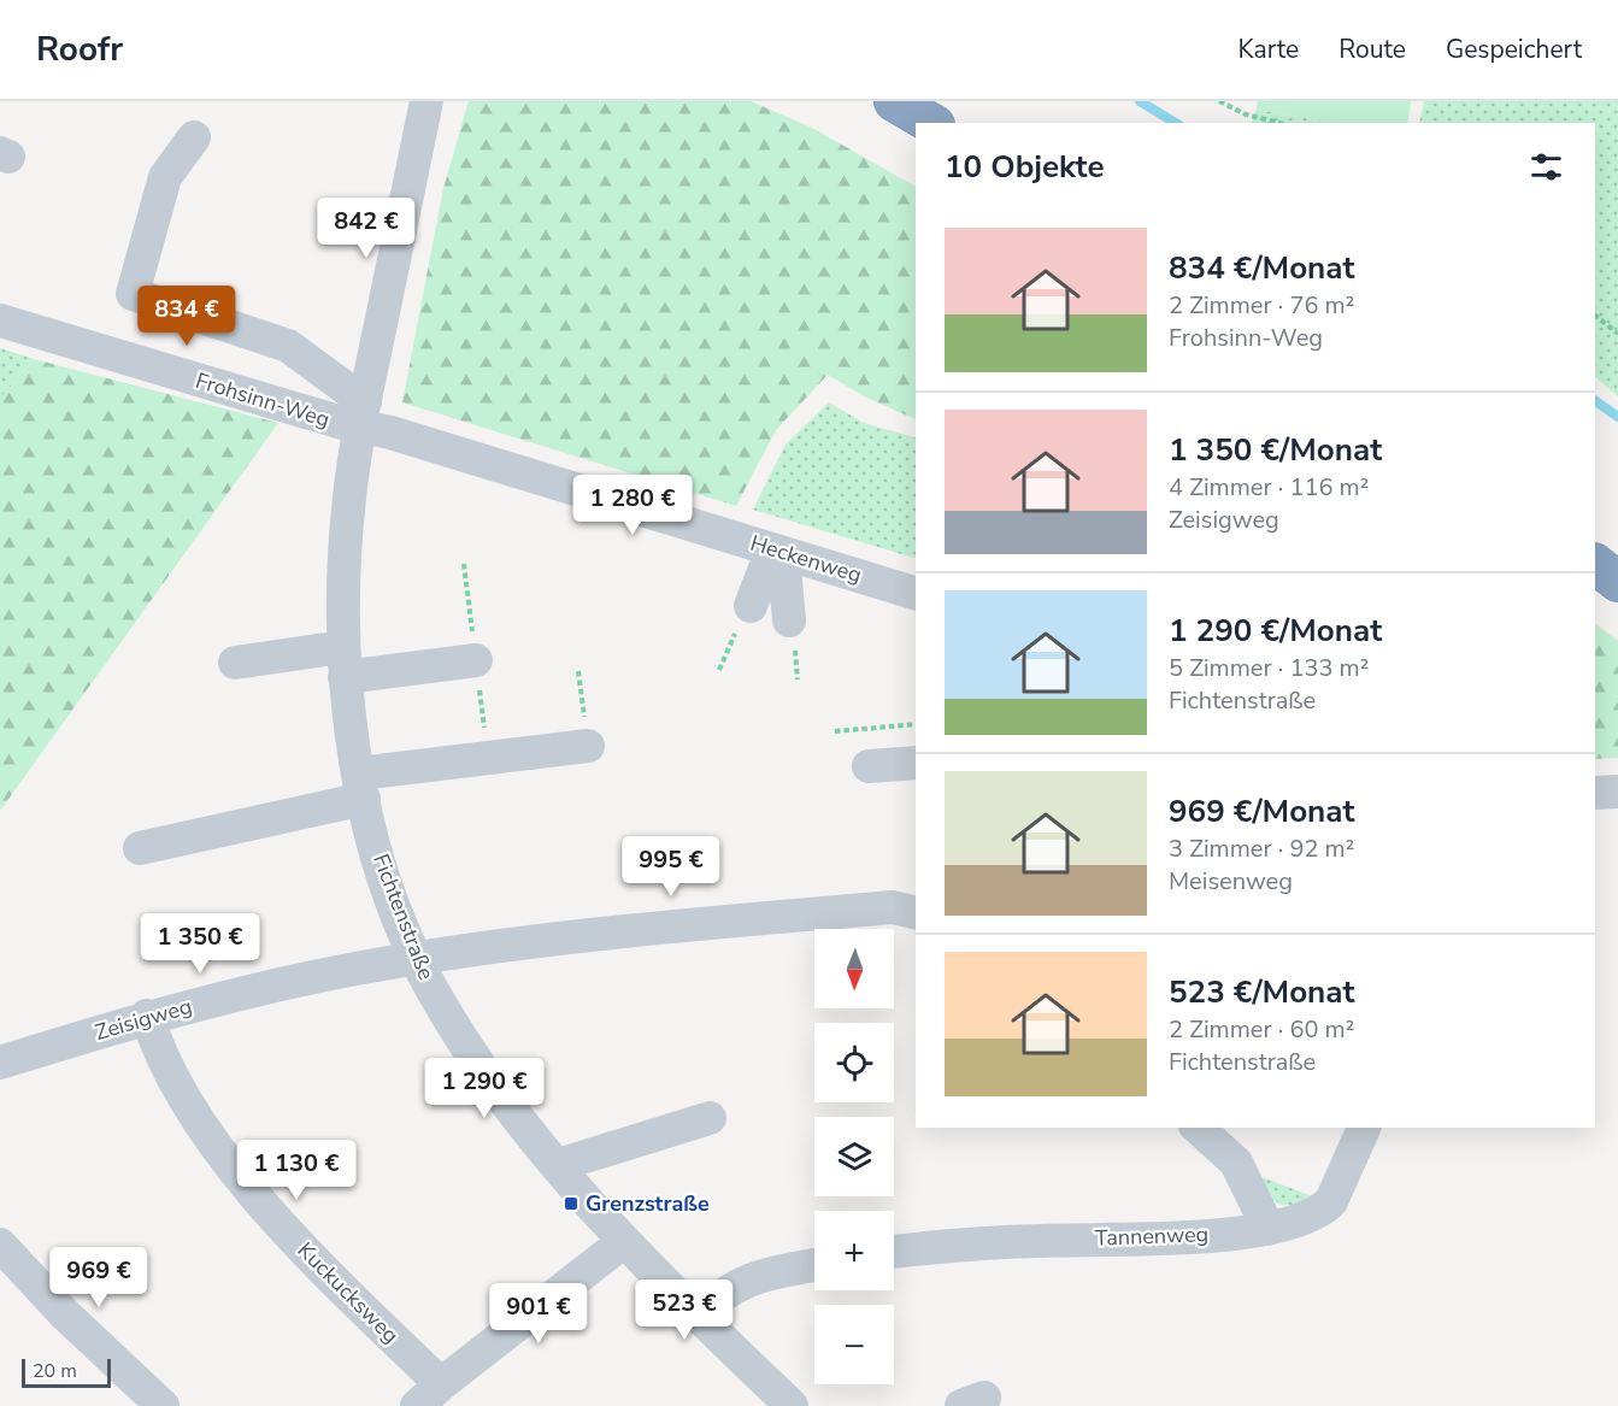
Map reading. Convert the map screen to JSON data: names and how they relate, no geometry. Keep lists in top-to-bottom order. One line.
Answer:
{"streets":{"street":["Frohsinn-Weg","Heckenweg","Fichtenstraße","Zeisigweg","Tannenweg","Kuckucksweg"]},"crossings":[["Frohsinn-Weg","Heckenweg"],["Frohsinn-Weg","Fichtenstraße"],["Heckenweg","Fichtenstraße"],["Fichtenstraße","Zeisigweg"],["Zeisigweg","Kuckucksweg"]],"places":{"transit":["Grenzstraße"]},"scale_bar":"20 m","north":"bottom","page":{"header":"Roofr","nav":["Karte","Route","Gespeichert"],"heading":"10 Objekte","price":["842 €","834 €","1 280 €","995 €","1 350 €","1 290 €","1 130 €","969 €","523 €","901 €"],"list":[{"name":"834 €/Monat","note":"2 Zimmer · 76 m² · Frohsinn-Weg"},{"name":"1 350 €/Monat","note":"4 Zimmer · 116 m² · Zeisigweg"},{"name":"1 290 €/Monat","note":"5 Zimmer · 133 m² · Fichtenstraße"},{"name":"969 €/Monat","note":"3 Zimmer · 92 m² · Meisenweg"},{"name":"523 €/Monat","note":"2 Zimmer · 60 m² · Fichtenstraße"}],"map_buttons":["+","−"],"scale":"20 m"}}
